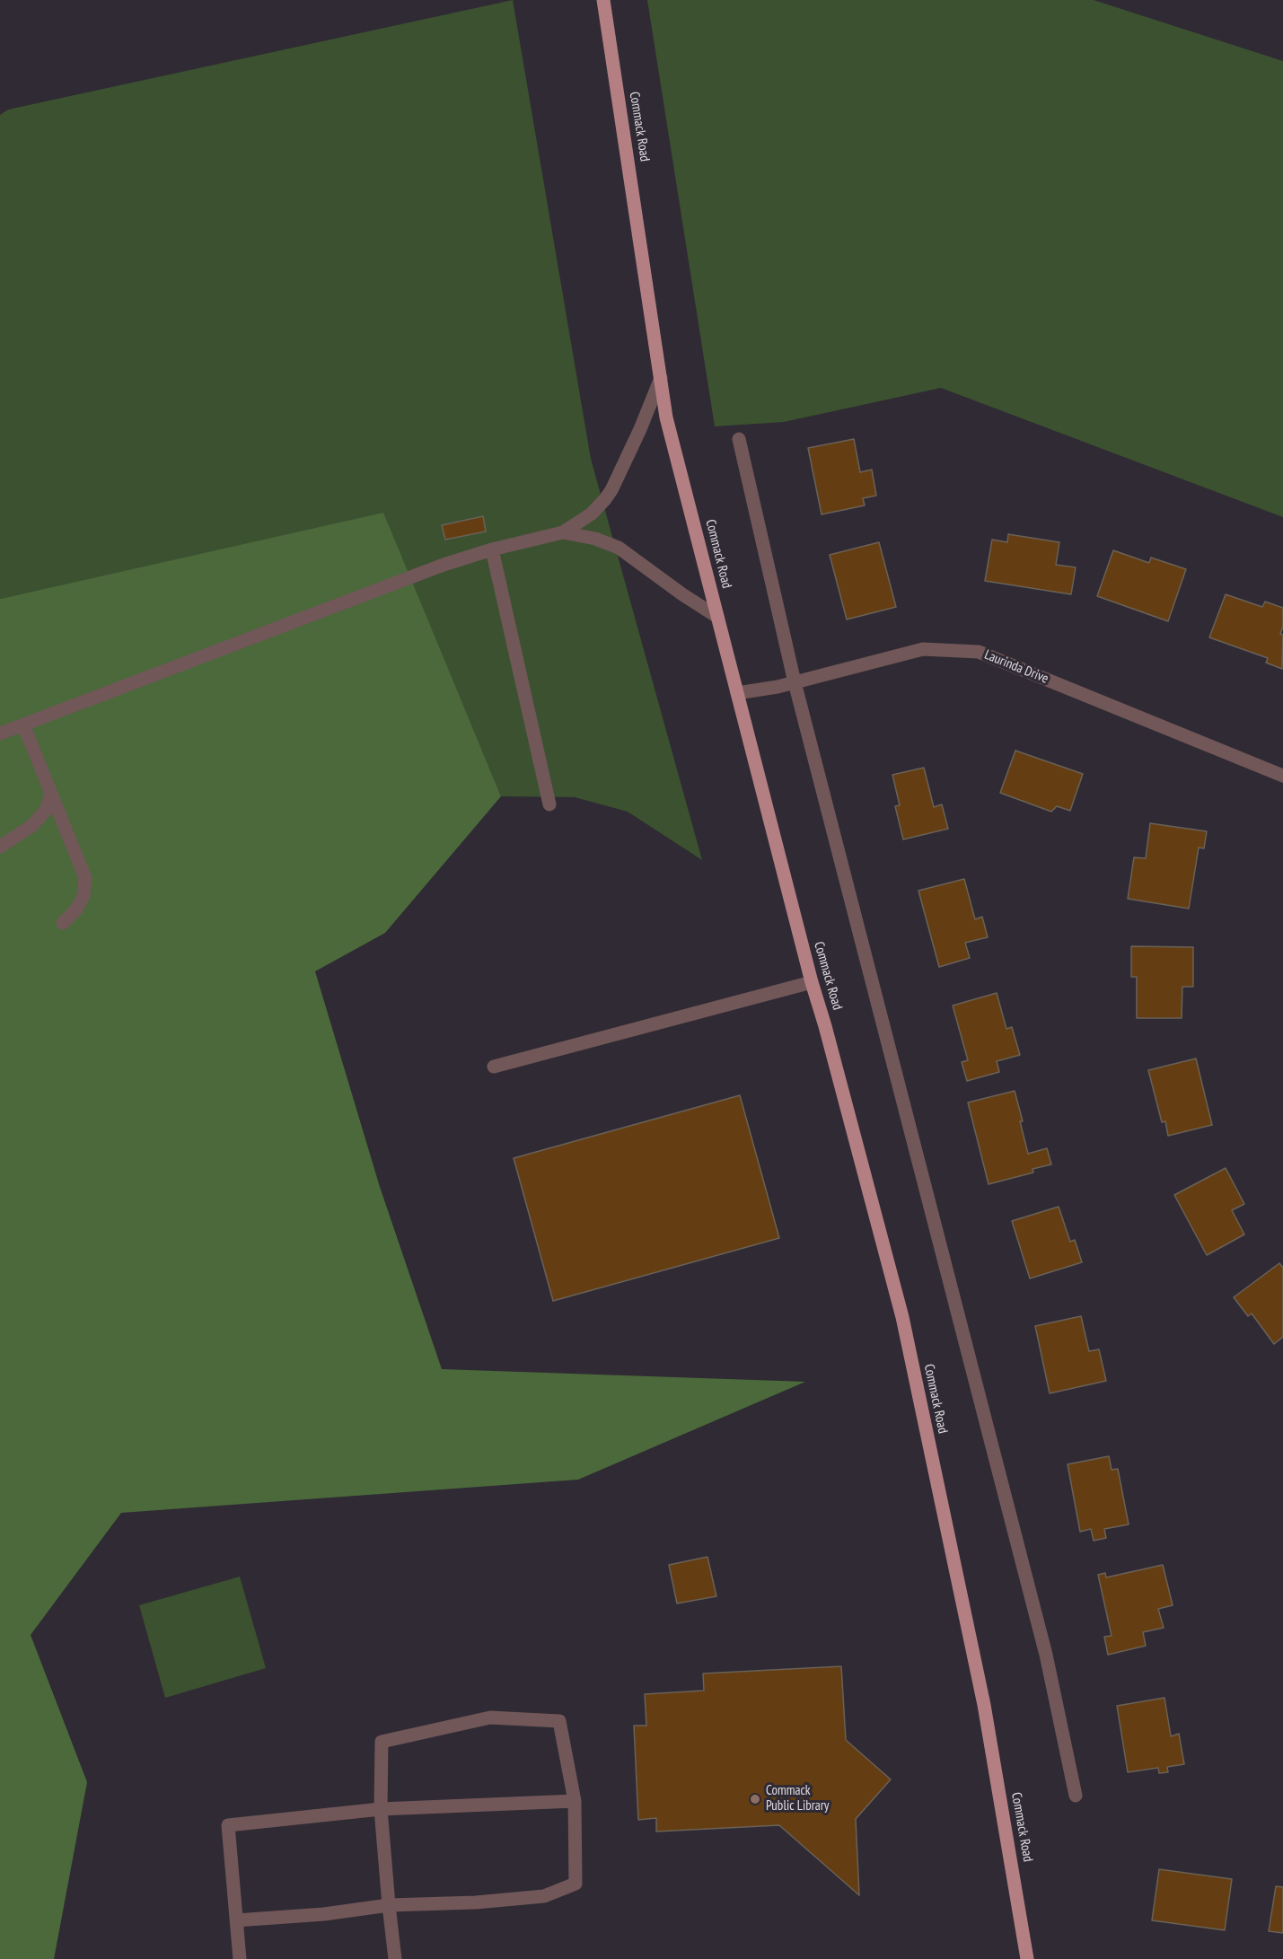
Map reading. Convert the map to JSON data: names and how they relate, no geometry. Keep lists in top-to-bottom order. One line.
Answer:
{"streets":{"main road":["Commack Road"],"street":["Laurinda Drive"]},"crossings":[["Commack Road","Laurinda Drive"]],"places":["Commack Public Library"]}
